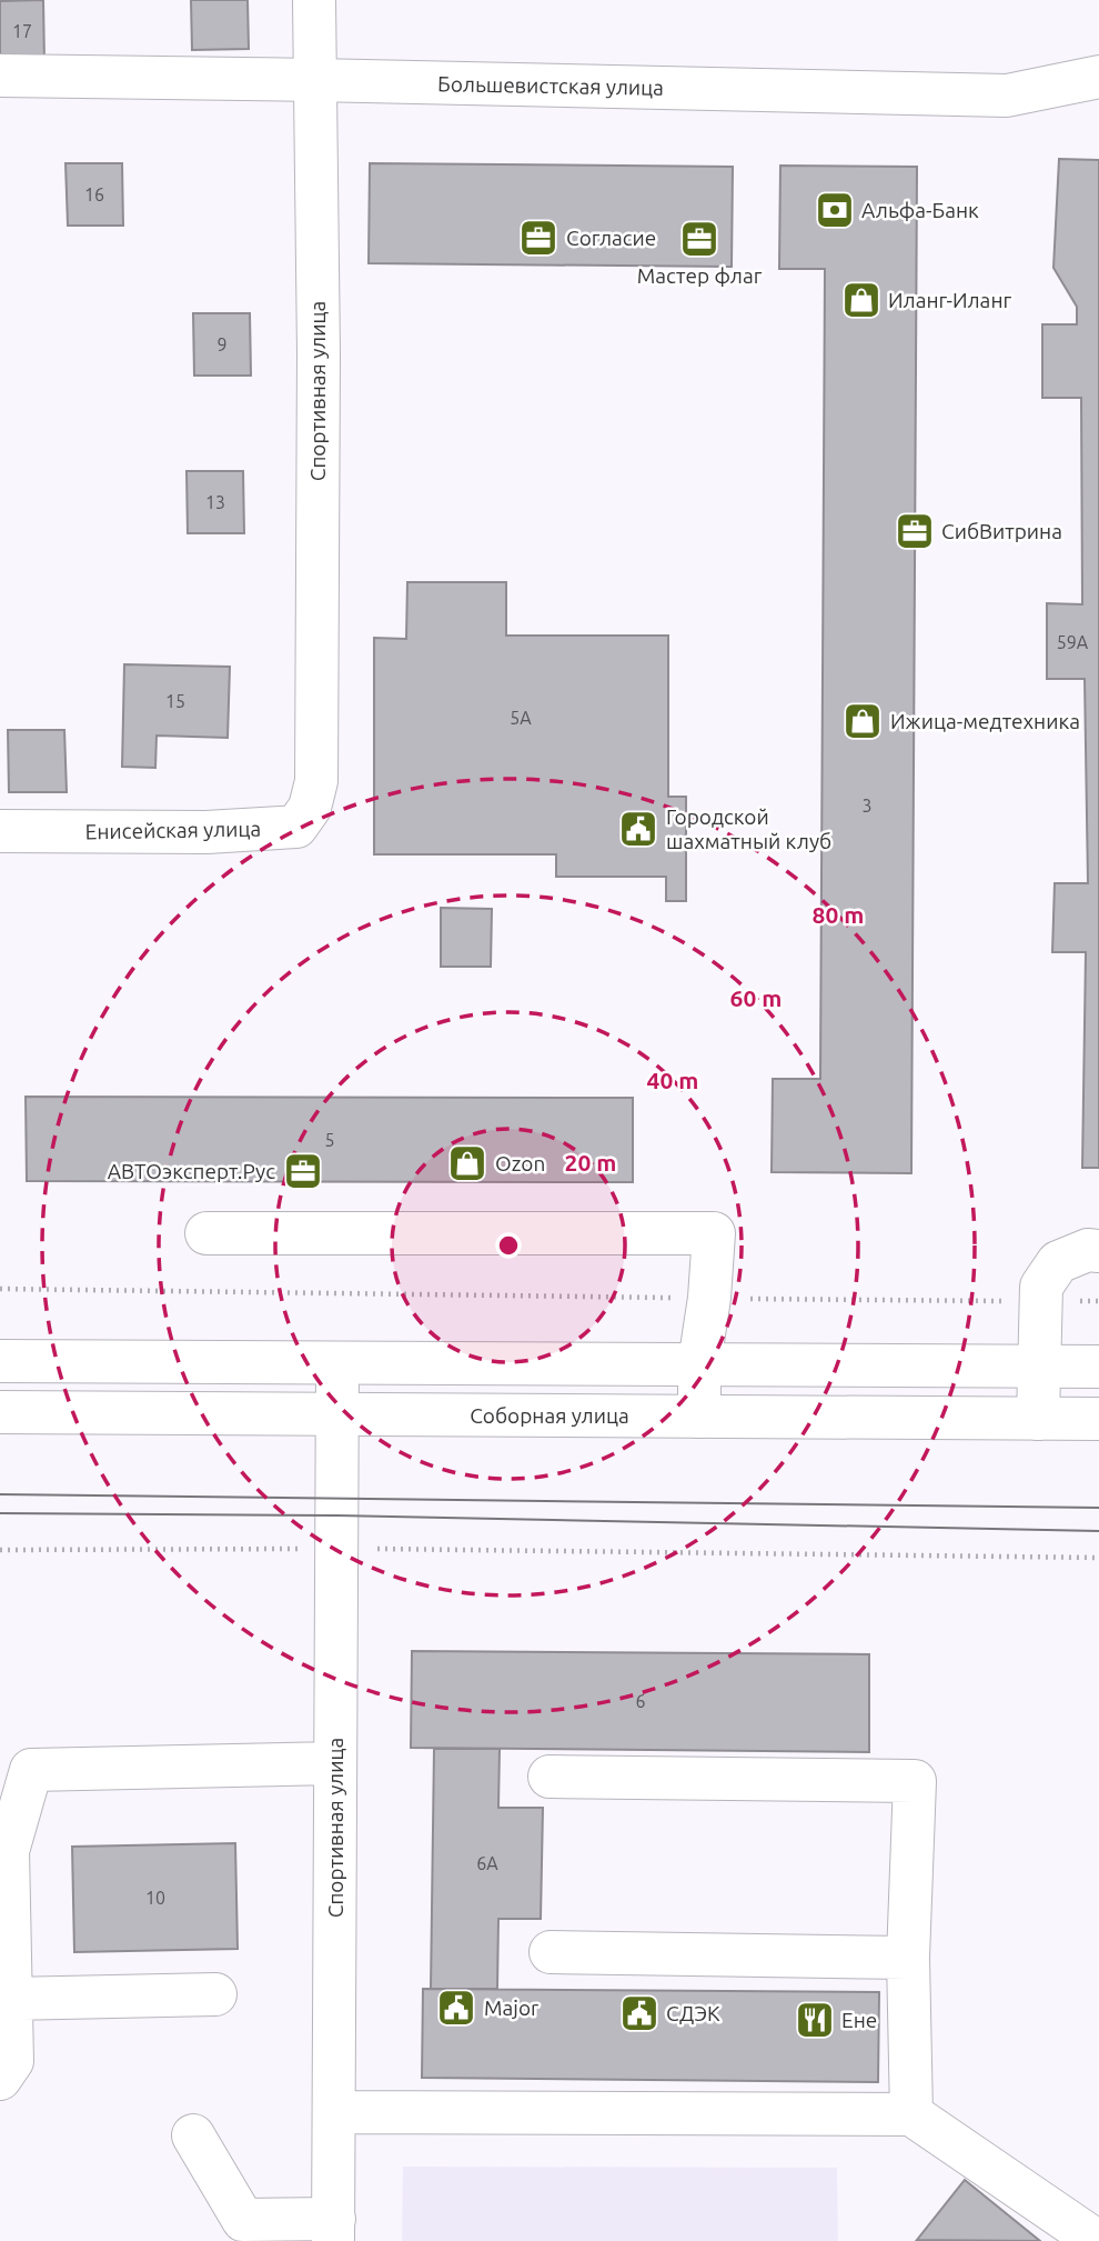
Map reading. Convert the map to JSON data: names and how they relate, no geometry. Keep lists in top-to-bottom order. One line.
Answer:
{"streets":{"street":["Большевистская улица","Спортивная улица","Енисейская улица","Соборная улица"]},"crossings":[["Большевистская улица","Спортивная улица"],["Спортивная улица","Енисейская улица"],["Спортивная улица","Соборная улица"]],"places":{"bank":["Альфа-Банк"],"office":["Согласие","Мастер флаг","СибВитрина","АВТОэксперт.Рус"],"shop":["Иланг-Иланг","Ижица-медтехника","Ozon"],"public building":["Городской шахматный клуб","Major","СДЭК"],"restaurant":["Ене"]},"house_numbers":["17","16","9","13","59А","15","5А","3","5","6","6А","10"],"rings":["80 m","60 m","40 m","20 m"]}
